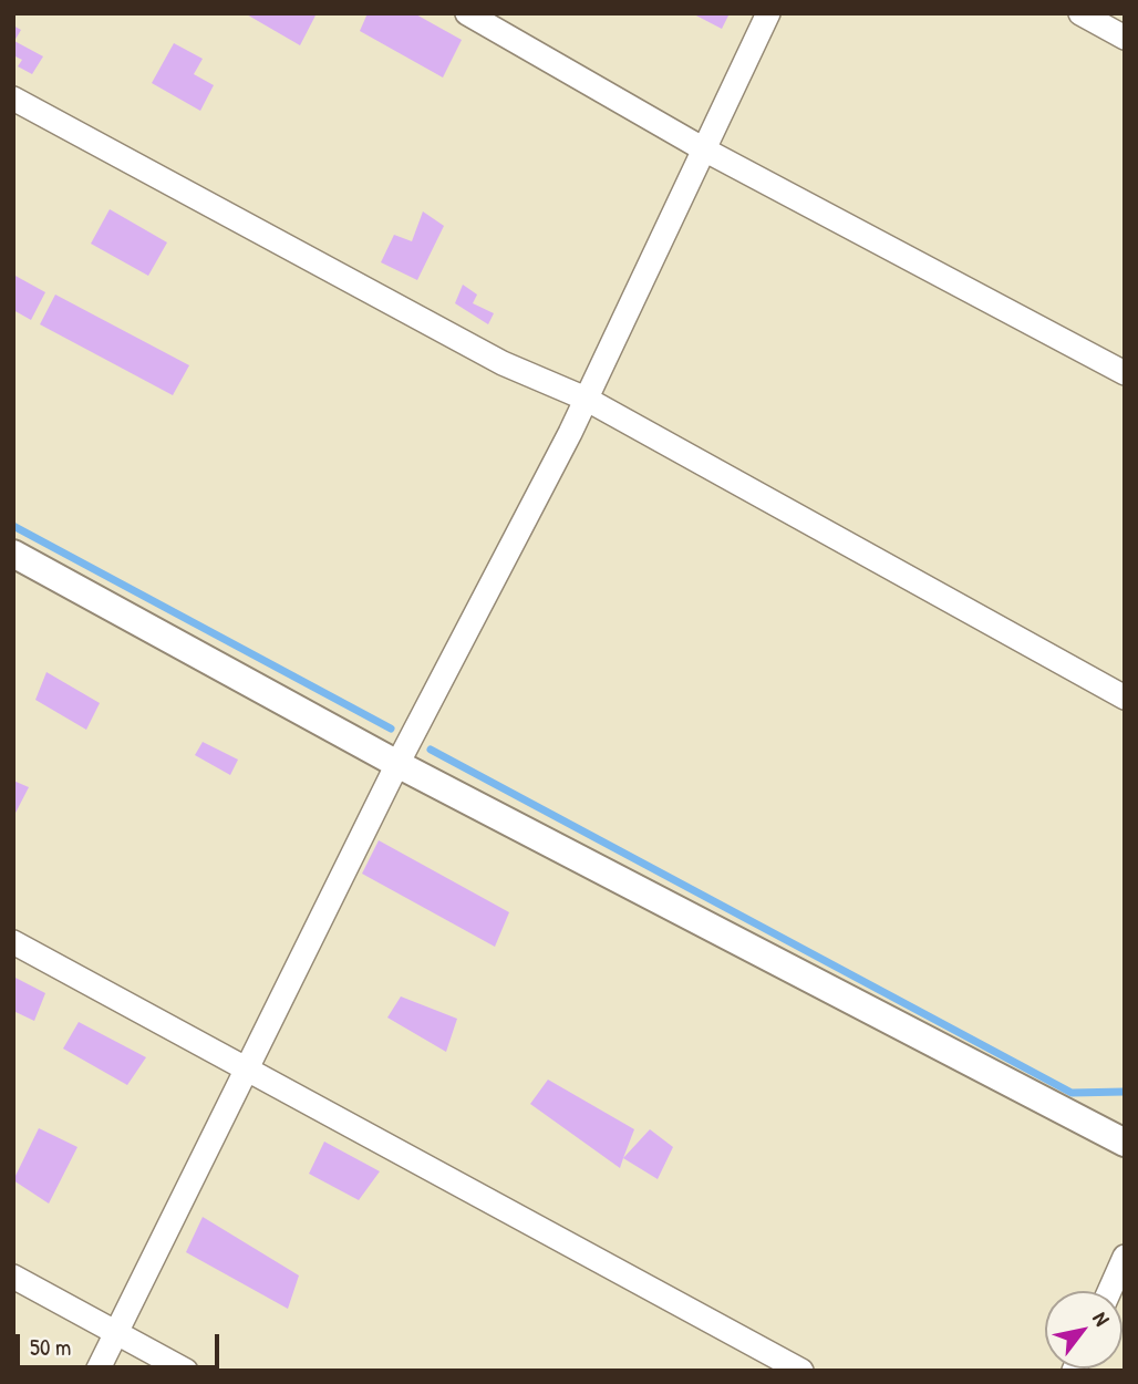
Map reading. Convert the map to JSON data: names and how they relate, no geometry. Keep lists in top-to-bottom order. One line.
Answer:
{"scale_bar":"50 m","north":"top right"}
